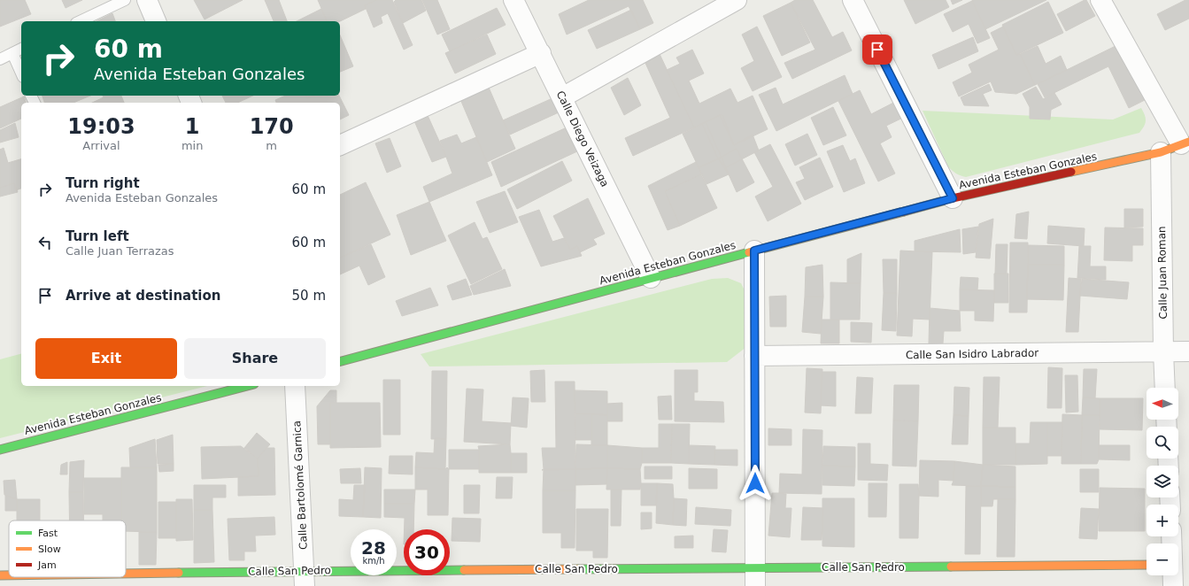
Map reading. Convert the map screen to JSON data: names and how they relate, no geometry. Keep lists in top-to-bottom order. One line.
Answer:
{"streets":{"street":["Calle Diego Veizaga","Avenida Esteban Gonzales","Calle Juan Roman","Calle San Isidro Labrador","Calle Bartolomé Garnica","Calle San Pedro"]},"crossings":[["Calle Diego Veizaga","Avenida Esteban Gonzales"],["Avenida Esteban Gonzales","Calle Juan Roman"],["Calle Juan Roman","Calle San Isidro Labrador"],["Calle Bartolomé Garnica","Calle San Pedro"]],"legend":["Fast","Slow","Jam"],"north":"left","page":{"turn":["60 m","Avenida Esteban Gonzales"],"eta":["19:03","Arrival","1","min","170","m"],"list":[{"name":"Turn right","note":"Avenida Esteban Gonzales","value":"60 m"},{"name":"Turn left","note":"Calle Juan Terrazas","value":"60 m"},{"name":"Arrive at destination","value":"50 m"}],"buttons":["Exit","Share"],"map_buttons":["+","−"],"speed":"28 km/h","limit":"30"}}
